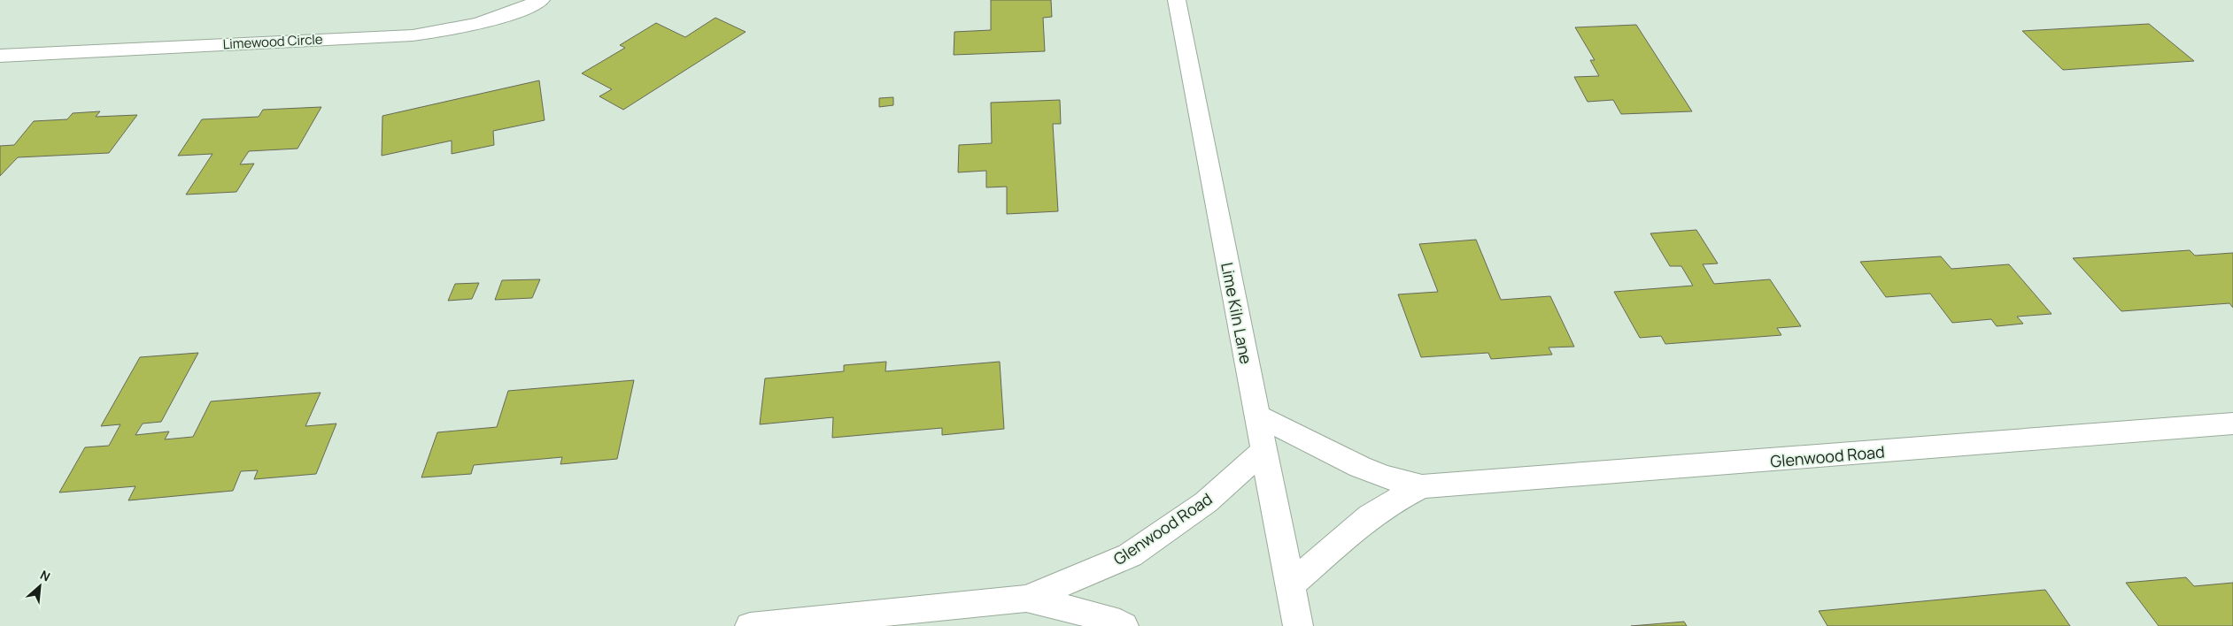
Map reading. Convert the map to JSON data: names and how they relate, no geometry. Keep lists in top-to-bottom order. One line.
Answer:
{"streets":{"street":["Limewood Circle","Lime Kiln Lane","Glenwood Road"]},"crossings":[["Lime Kiln Lane","Glenwood Road"]],"north":"top right"}
